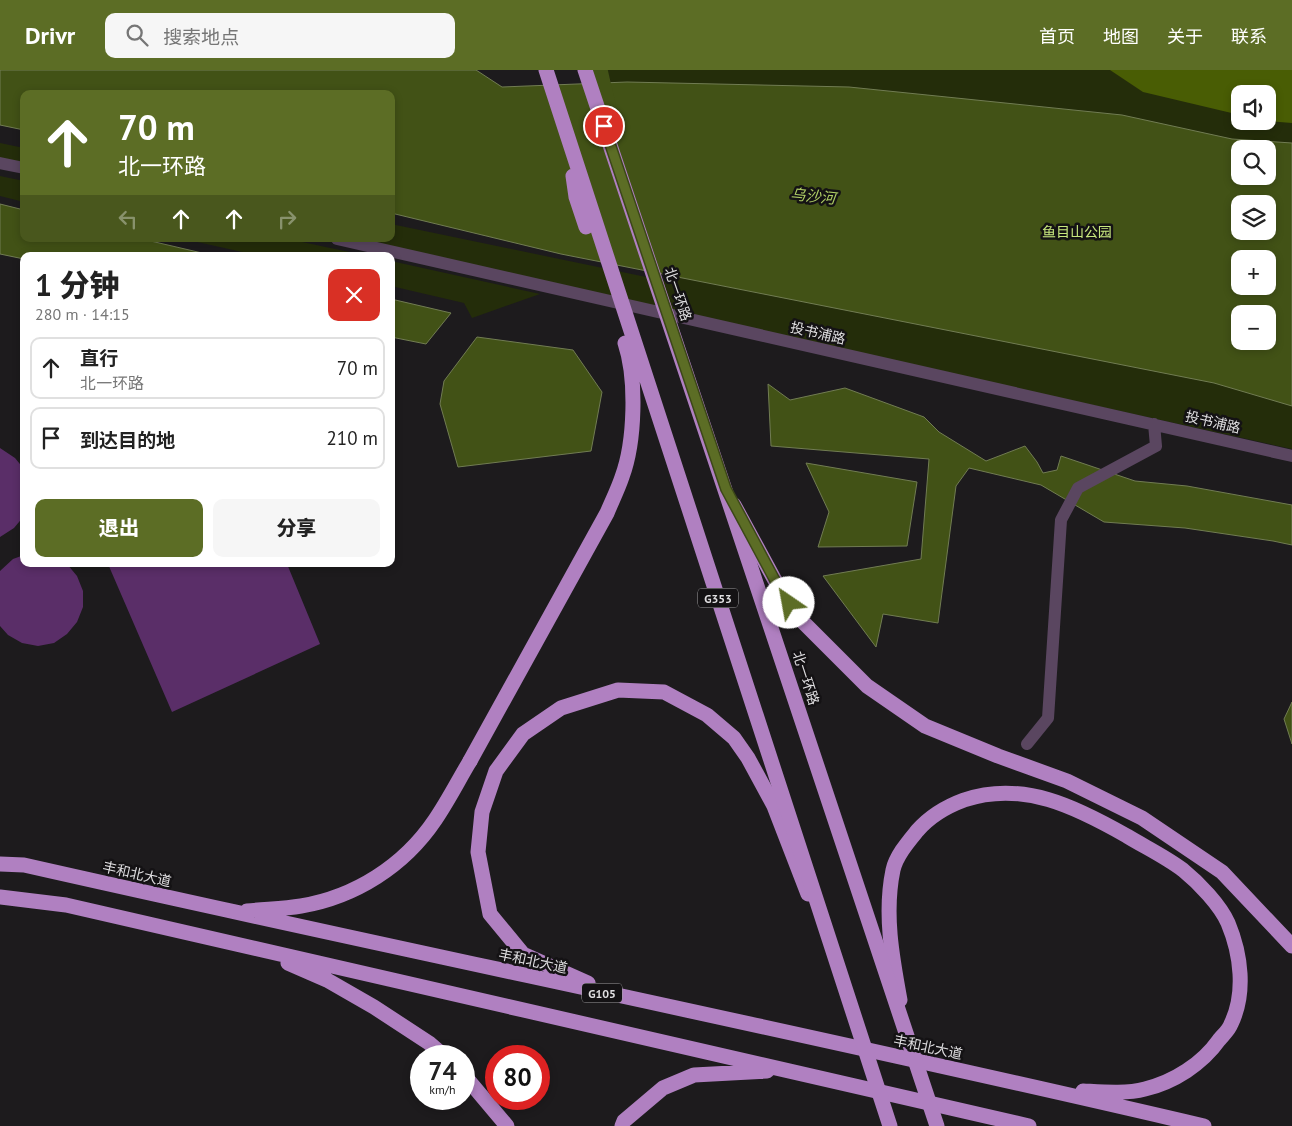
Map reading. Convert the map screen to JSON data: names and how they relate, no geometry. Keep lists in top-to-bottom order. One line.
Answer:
{"streets":{"highway":["北一环路","G353","丰和北大道","G105"],"street":["投书浦路"]},"water":["乌沙河"],"parks":["鱼目山公园"],"page":{"header":"Drivr","search":"搜索地点","nav":["首页","地图","关于","联系"],"map_buttons":["+","−"],"turn":["70 m","北一环路"],"heading":["1 分钟","280 m · 14:15"],"list":[{"name":"直行","note":"北一环路","value":"70 m"},{"name":"到达目的地","value":"210 m"}],"buttons":["退出","分享"],"speed":"74 km/h","limit":"80"}}
